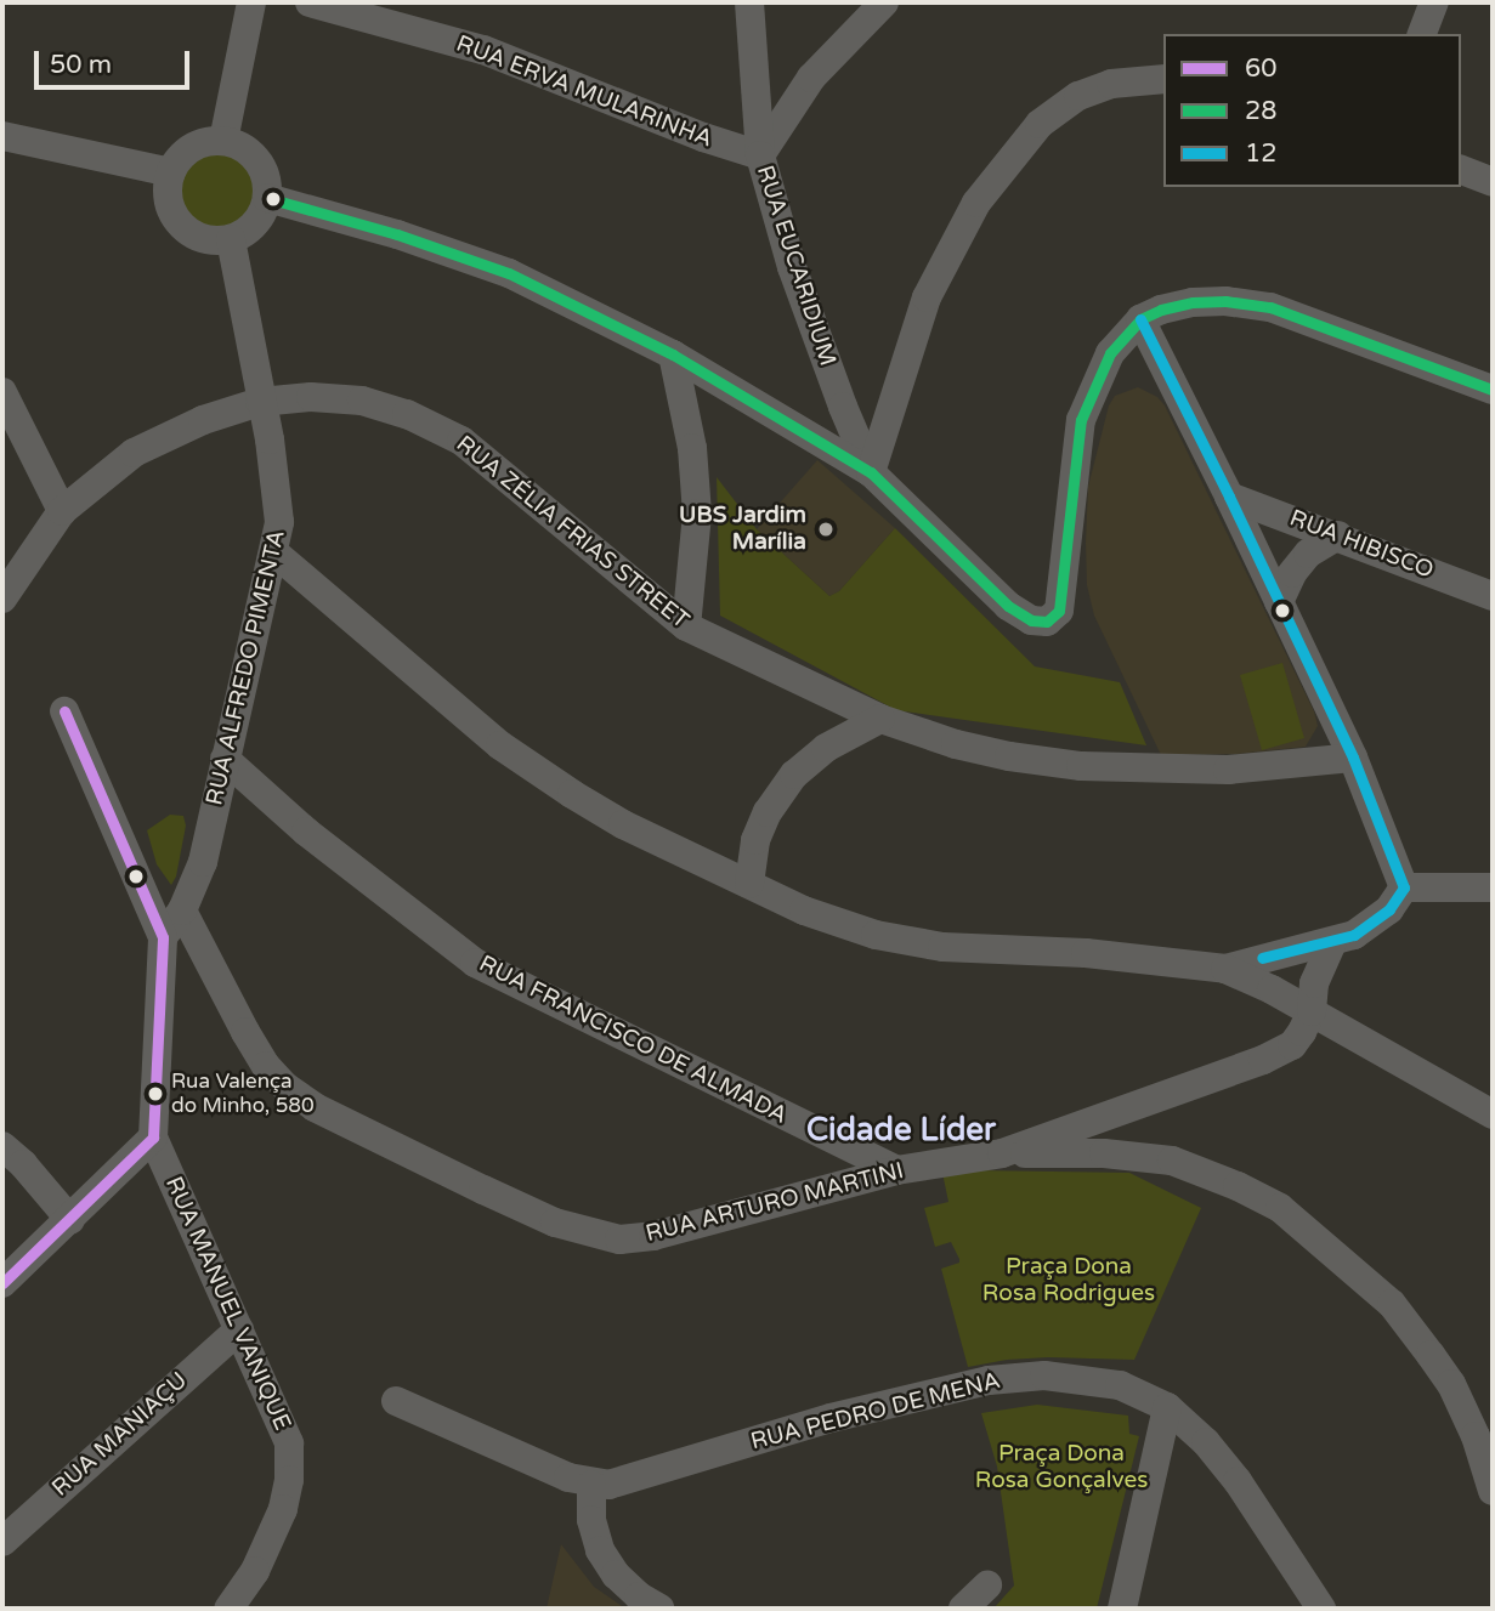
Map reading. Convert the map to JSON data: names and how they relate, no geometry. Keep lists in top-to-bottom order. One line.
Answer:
{"streets":{"street":["RUA ERVA MULARINHA","RUA EUCARIDIUM","RUA ZÉLIA FRIAS STREET","RUA HIBISCO","RUA ALFREDO PIMENTA","RUA FRANCISCO DE ALMADA","RUA ARTURO MARTINI","RUA MANUEL VANIQUE","RUA PEDRO DE MENA","RUA MANIAÇU"]},"crossings":[["RUA ERVA MULARINHA","RUA EUCARIDIUM"],["RUA ZÉLIA FRIAS STREET","RUA ALFREDO PIMENTA"],["RUA ALFREDO PIMENTA","RUA FRANCISCO DE ALMADA"],["RUA ALFREDO PIMENTA","RUA ARTURO MARTINI"],["RUA FRANCISCO DE ALMADA","RUA ARTURO MARTINI"],["RUA MANUEL VANIQUE","RUA MANIAÇU"]],"districts":["Cidade Líder"],"parks":["Praça Dona Rosa Rodrigues","Praça Dona Rosa Gonçalves"],"places":["UBS Jardim Marília","Rua Valença do Minho, 580"],"lines":["transit line 28","transit line 12","transit line 60"],"legend":["60","28","12"],"scale_bar":"50 m"}
